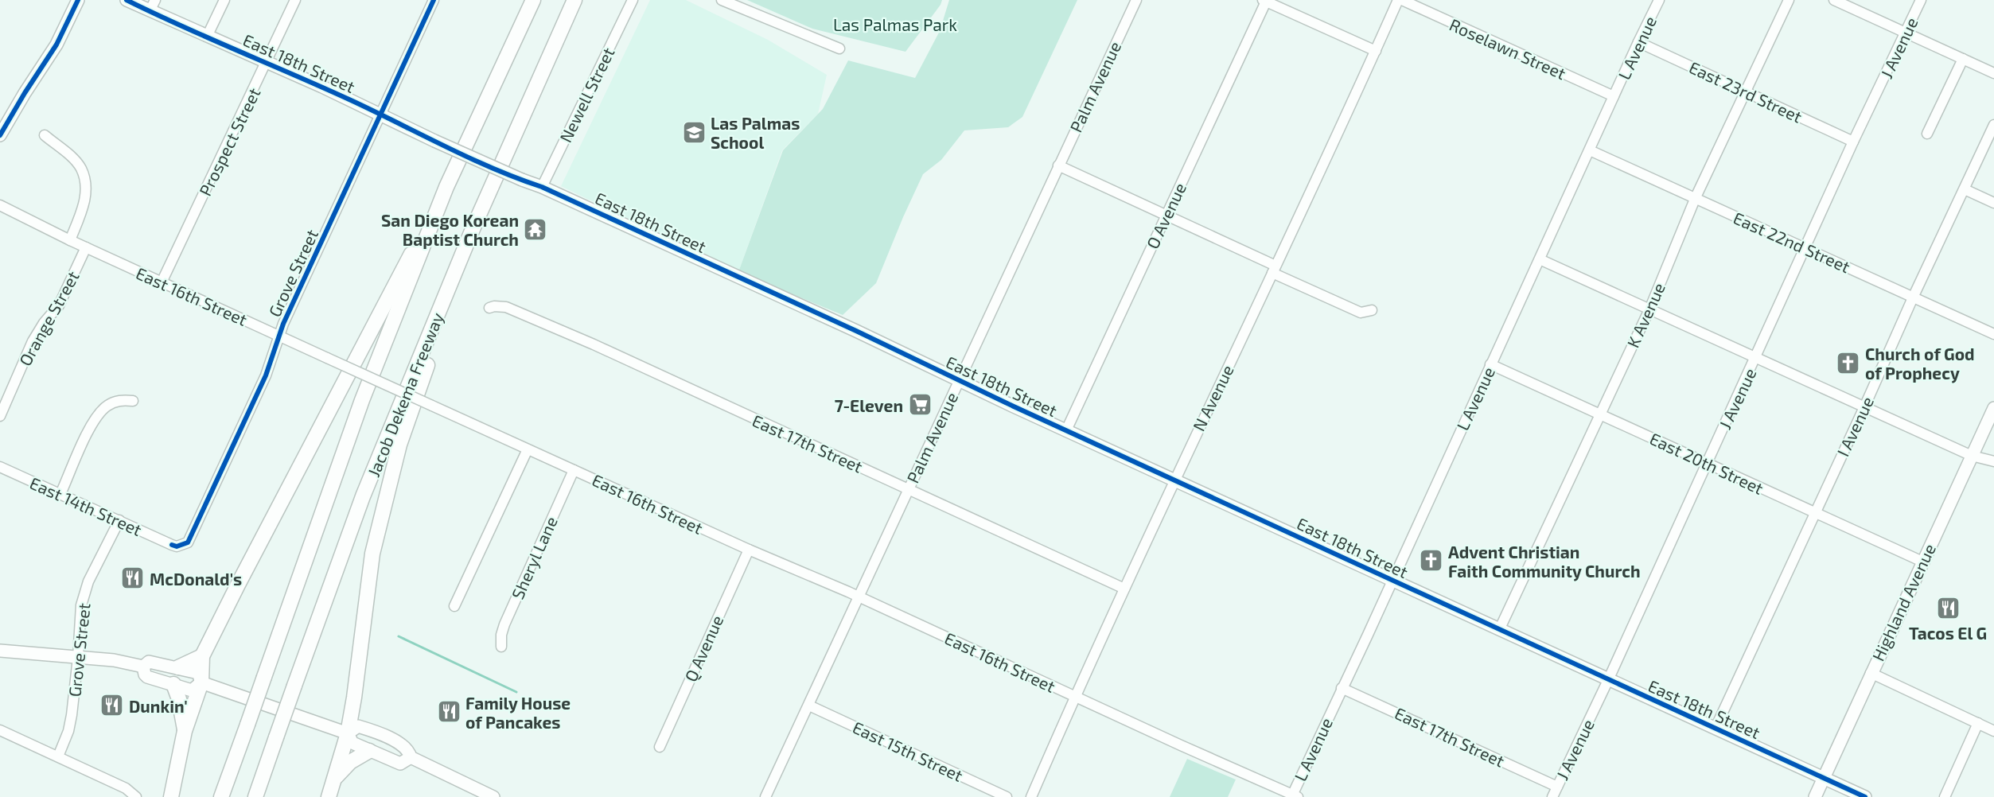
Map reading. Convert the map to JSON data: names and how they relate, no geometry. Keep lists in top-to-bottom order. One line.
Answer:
{"streets":{"highway":["Jacob Dekema Freeway"],"main road":["East 18th Street","Highland Avenue"],"street":["L Avenue","J Avenue","Roselawn Street","Palm Avenue","East 23rd Street","Newell Street","Prospect Street","O Avenue","East 22nd Street","Grove Street","East 16th Street","K Avenue","Orange Street","N Avenue","I Avenue","East 17th Street","East 20th Street","East 14th Street","Sheryl Lane","Q Avenue","East 15th Street"]},"crossings":[["L Avenue","Roselawn Street"],["L Avenue","East 18th Street"],["L Avenue","East 23rd Street"],["L Avenue","East 22nd Street"],["L Avenue","East 16th Street"],["L Avenue","East 17th Street"],["L Avenue","East 20th Street"],["J Avenue","East 18th Street"],["J Avenue","East 23rd Street"],["J Avenue","East 22nd Street"],["J Avenue","East 17th Street"],["J Avenue","East 20th Street"],["East 18th Street","Palm Avenue"],["East 18th Street","Newell Street"],["East 18th Street","Prospect Street"],["East 18th Street","O Avenue"],["East 18th Street","Grove Street"],["East 18th Street","K Avenue"],["East 18th Street","N Avenue"],["East 18th Street","I Avenue"],["East 18th Street","Highland Avenue"],["Palm Avenue","East 16th Street"],["Palm Avenue","East 17th Street"],["Palm Avenue","East 15th Street"],["East 23rd Street","K Avenue"],["Prospect Street","East 16th Street"],["East 22nd Street","K Avenue"],["East 22nd Street","I Avenue"],["Grove Street","East 16th Street"],["Grove Street","East 14th Street"],["East 16th Street","Orange Street"],["East 16th Street","N Avenue"],["East 16th Street","Sheryl Lane"],["East 16th Street","Q Avenue"],["K Avenue","East 20th Street"],["N Avenue","East 17th Street"],["I Avenue","East 20th Street"],["East 20th Street","Highland Avenue"]],"parks":["Las Palmas Park"],"places":{"school or university":["Las Palmas School"],"temple":["San Diego Korean Baptist Church"],"church":["Church of God of Prophecy","Advent Christian Faith Community Church"],"supermarket":["7-Eleven"],"restaurant":["McDonald's","Tacos El G","Dunkin'","Family House of Pancakes"]}}
